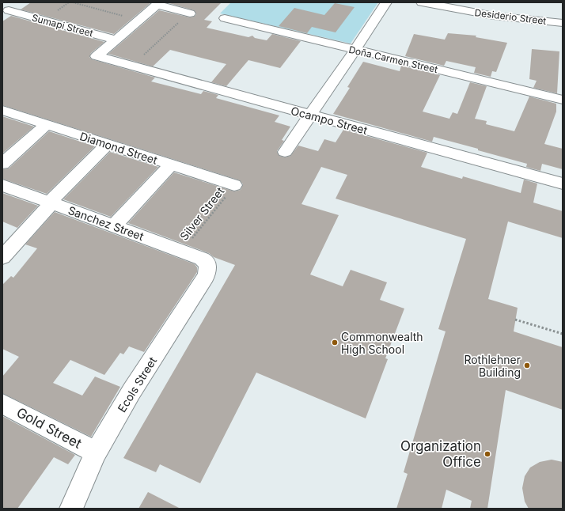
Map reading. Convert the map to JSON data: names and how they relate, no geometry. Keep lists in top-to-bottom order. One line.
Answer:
{"streets":{"street":["Desiderio Street","Sumapi Street","Doña Carmen Street","Ocampo Street","Diamond Street","Sanchez Street","Ecols Street","Gold Street"],"path":["Silver Street"]},"crossings":[["Sumapi Street","Ocampo Street"],["Diamond Street","Silver Street"],["Silver Street","Sanchez Street"],["Sanchez Street","Ecols Street"],["Ecols Street","Gold Street"]],"places":["Commonwealth High School","Rothlehner Building","Organization Office"]}
